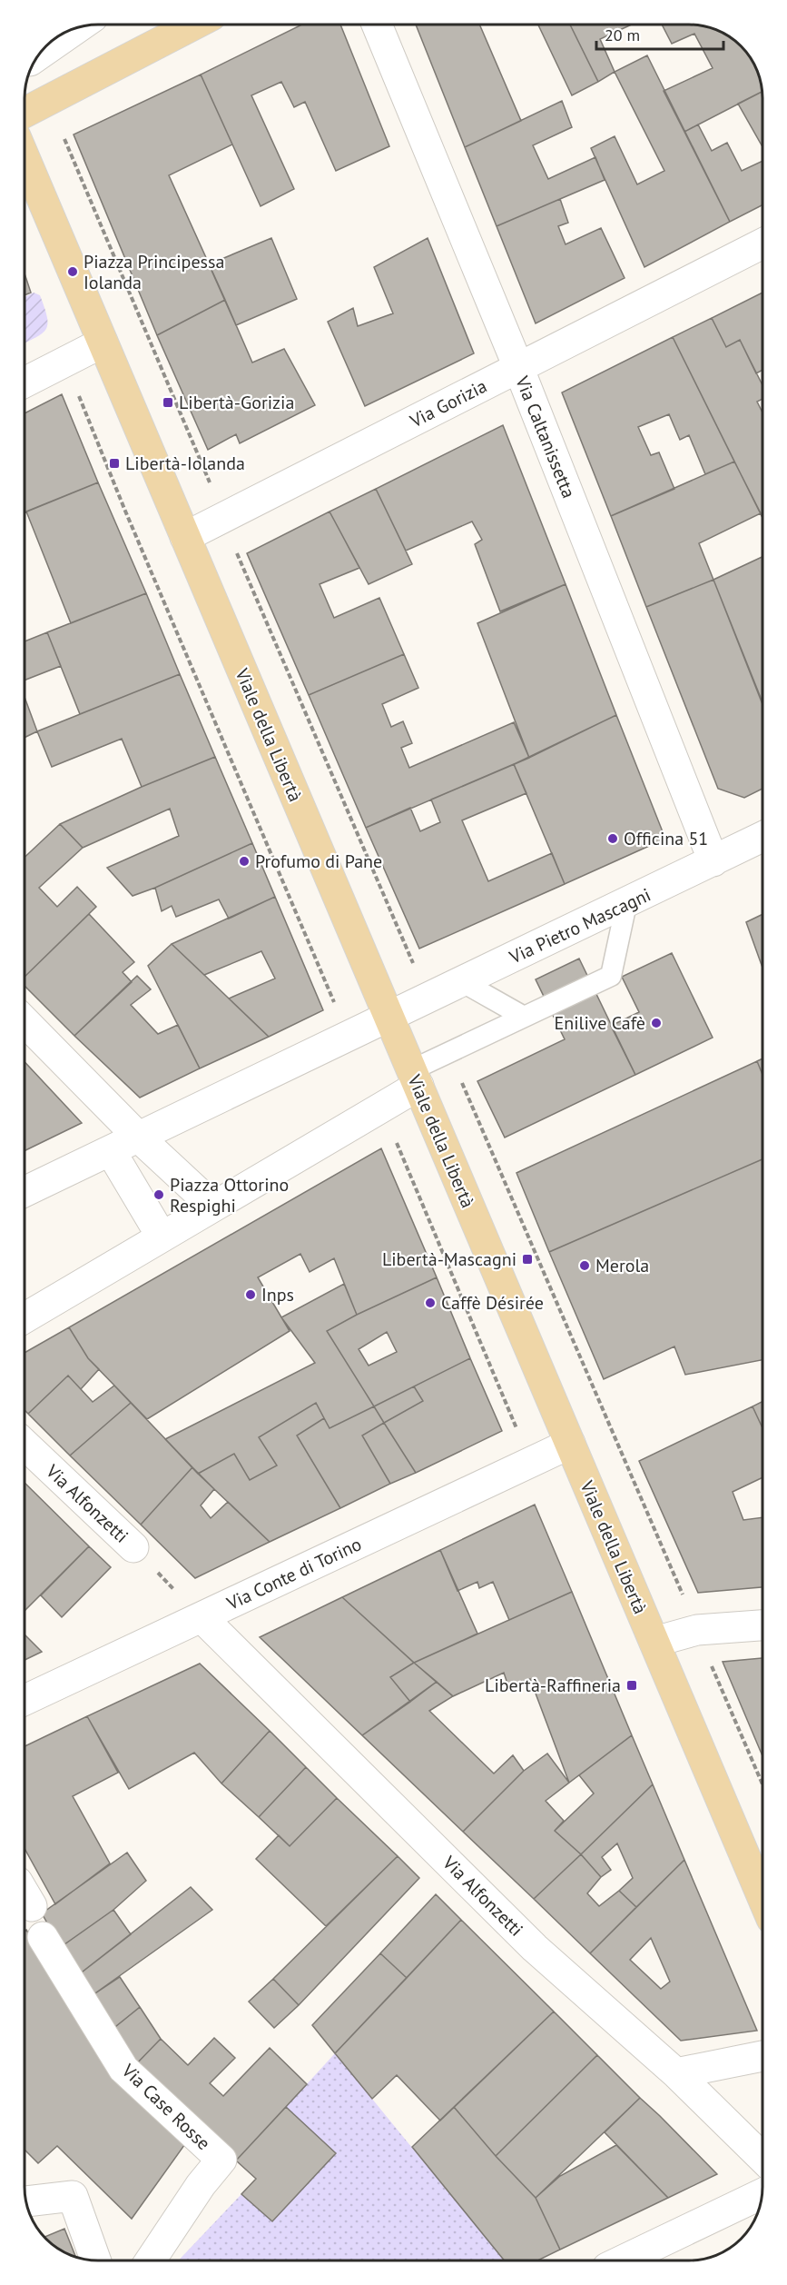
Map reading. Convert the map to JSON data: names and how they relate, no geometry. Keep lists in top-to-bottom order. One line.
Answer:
{"streets":{"main road":["Viale della Libertà"],"street":["Via Gorizia","Via Caltanissetta","Via Pietro Mascagni","Via Alfonzetti","Via Conte di Torino","Via Case Rosse"]},"crossings":[["Via Gorizia","Via Caltanissetta"],["Via Gorizia","Viale della Libertà"],["Via Caltanissetta","Via Pietro Mascagni"],["Viale della Libertà","Via Pietro Mascagni"],["Viale della Libertà","Via Conte di Torino"],["Via Alfonzetti","Via Conte di Torino"]],"places":{"other":["Piazza Principessa Iolanda","Officina 51","Profumo di Pane","Enilive Cafè","Piazza Ottorino Respighi","Merola","Inps","Caffè Désirée"],"transit":["Libertà-Gorizia","Libertà-Iolanda","Libertà-Mascagni","Libertà-Raffineria"]},"scale_bar":"20 m"}
